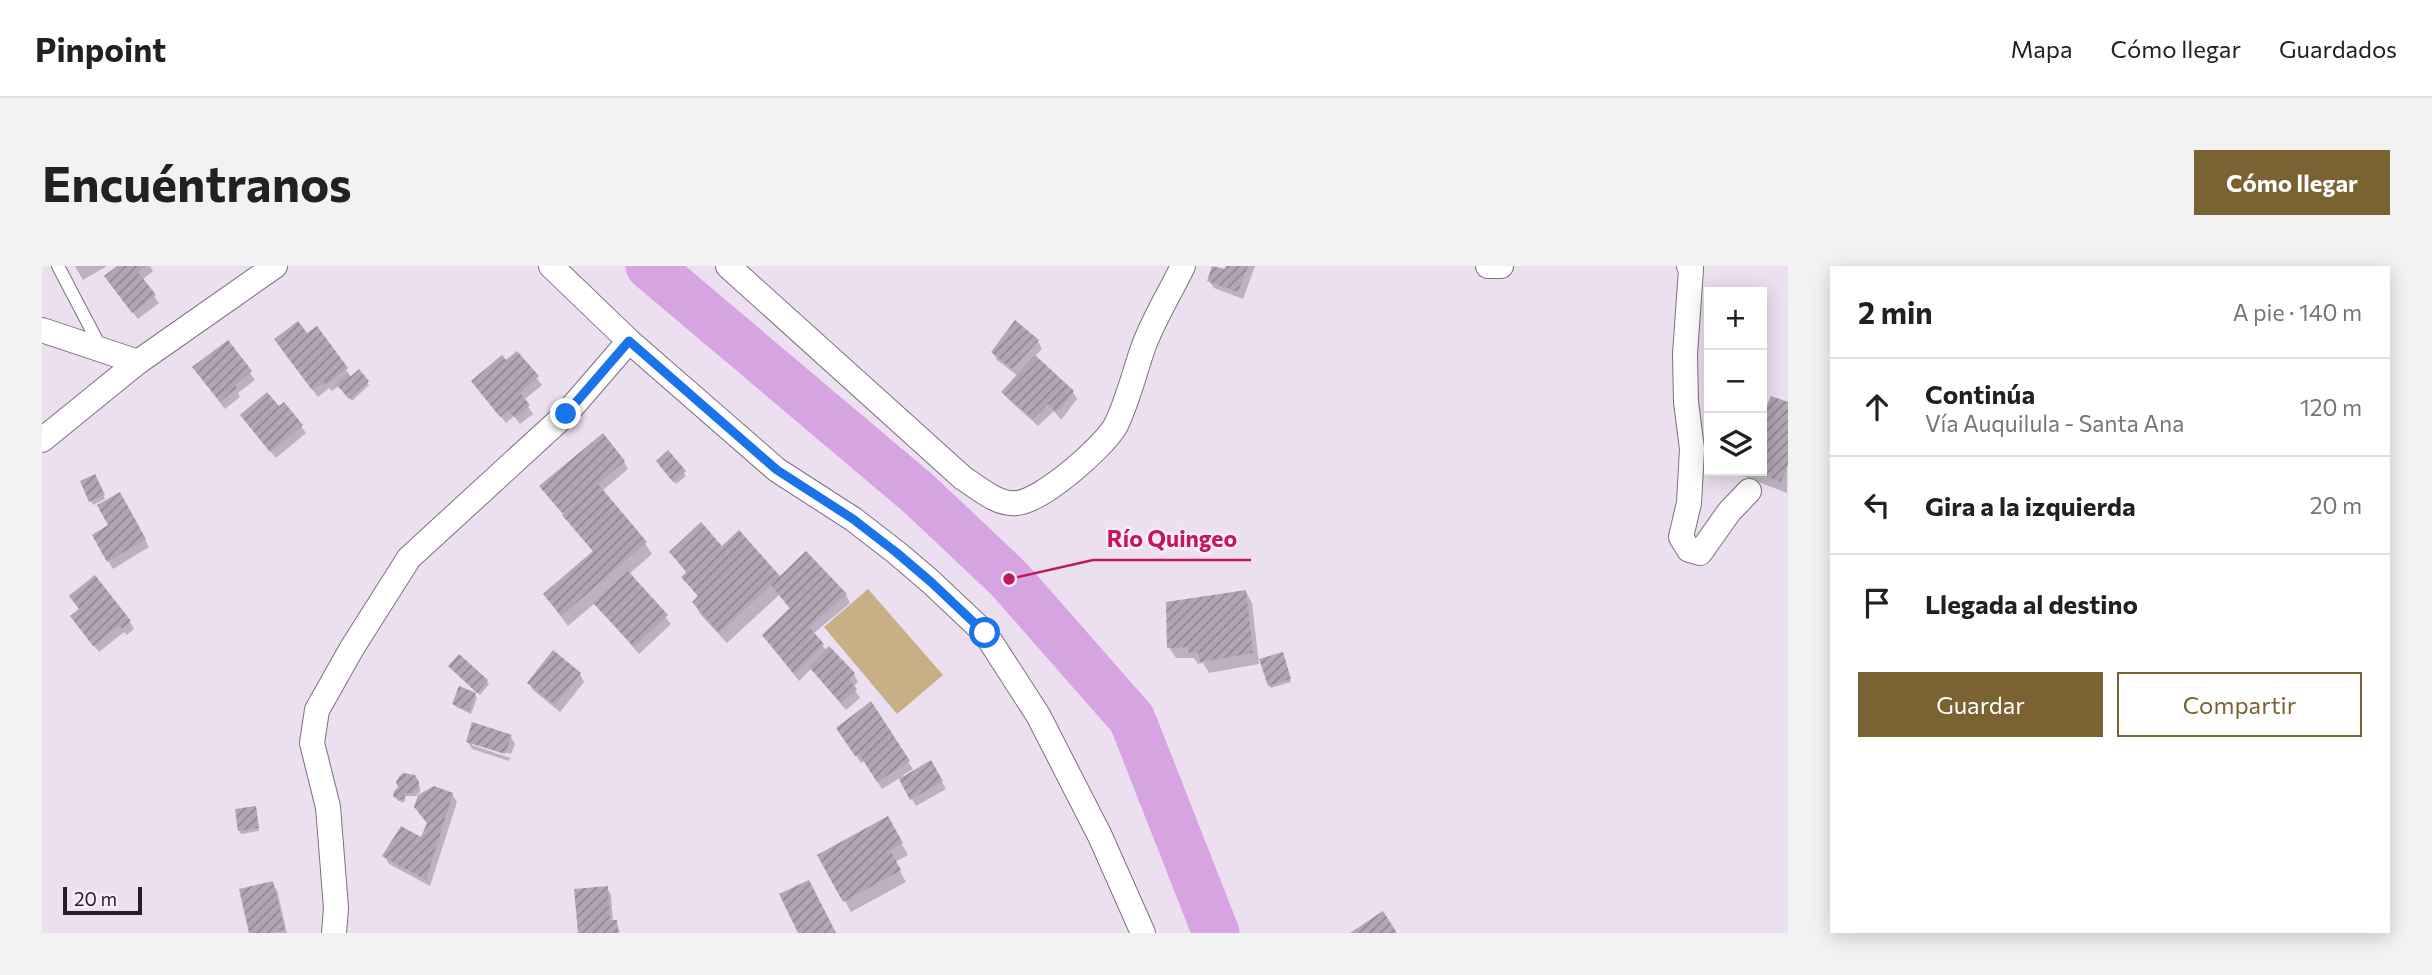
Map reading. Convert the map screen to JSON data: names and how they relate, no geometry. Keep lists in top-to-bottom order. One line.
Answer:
{"places":["Río Quingeo"],"scale_bar":"20 m","page":{"header":"Pinpoint","nav":["Mapa","Cómo llegar","Guardados"],"buttons":["Cómo llegar",["Guardar","Compartir"]],"title":"Encuéntranos","heading":["2 min","A pie · 140 m"],"map_buttons":["+","−"],"list":[["Continúa","Vía Auquilula - Santa Ana","120 m"],["Gira a la izquierda","20 m"],"Llegada al destino"],"scale":"20 m"}}
